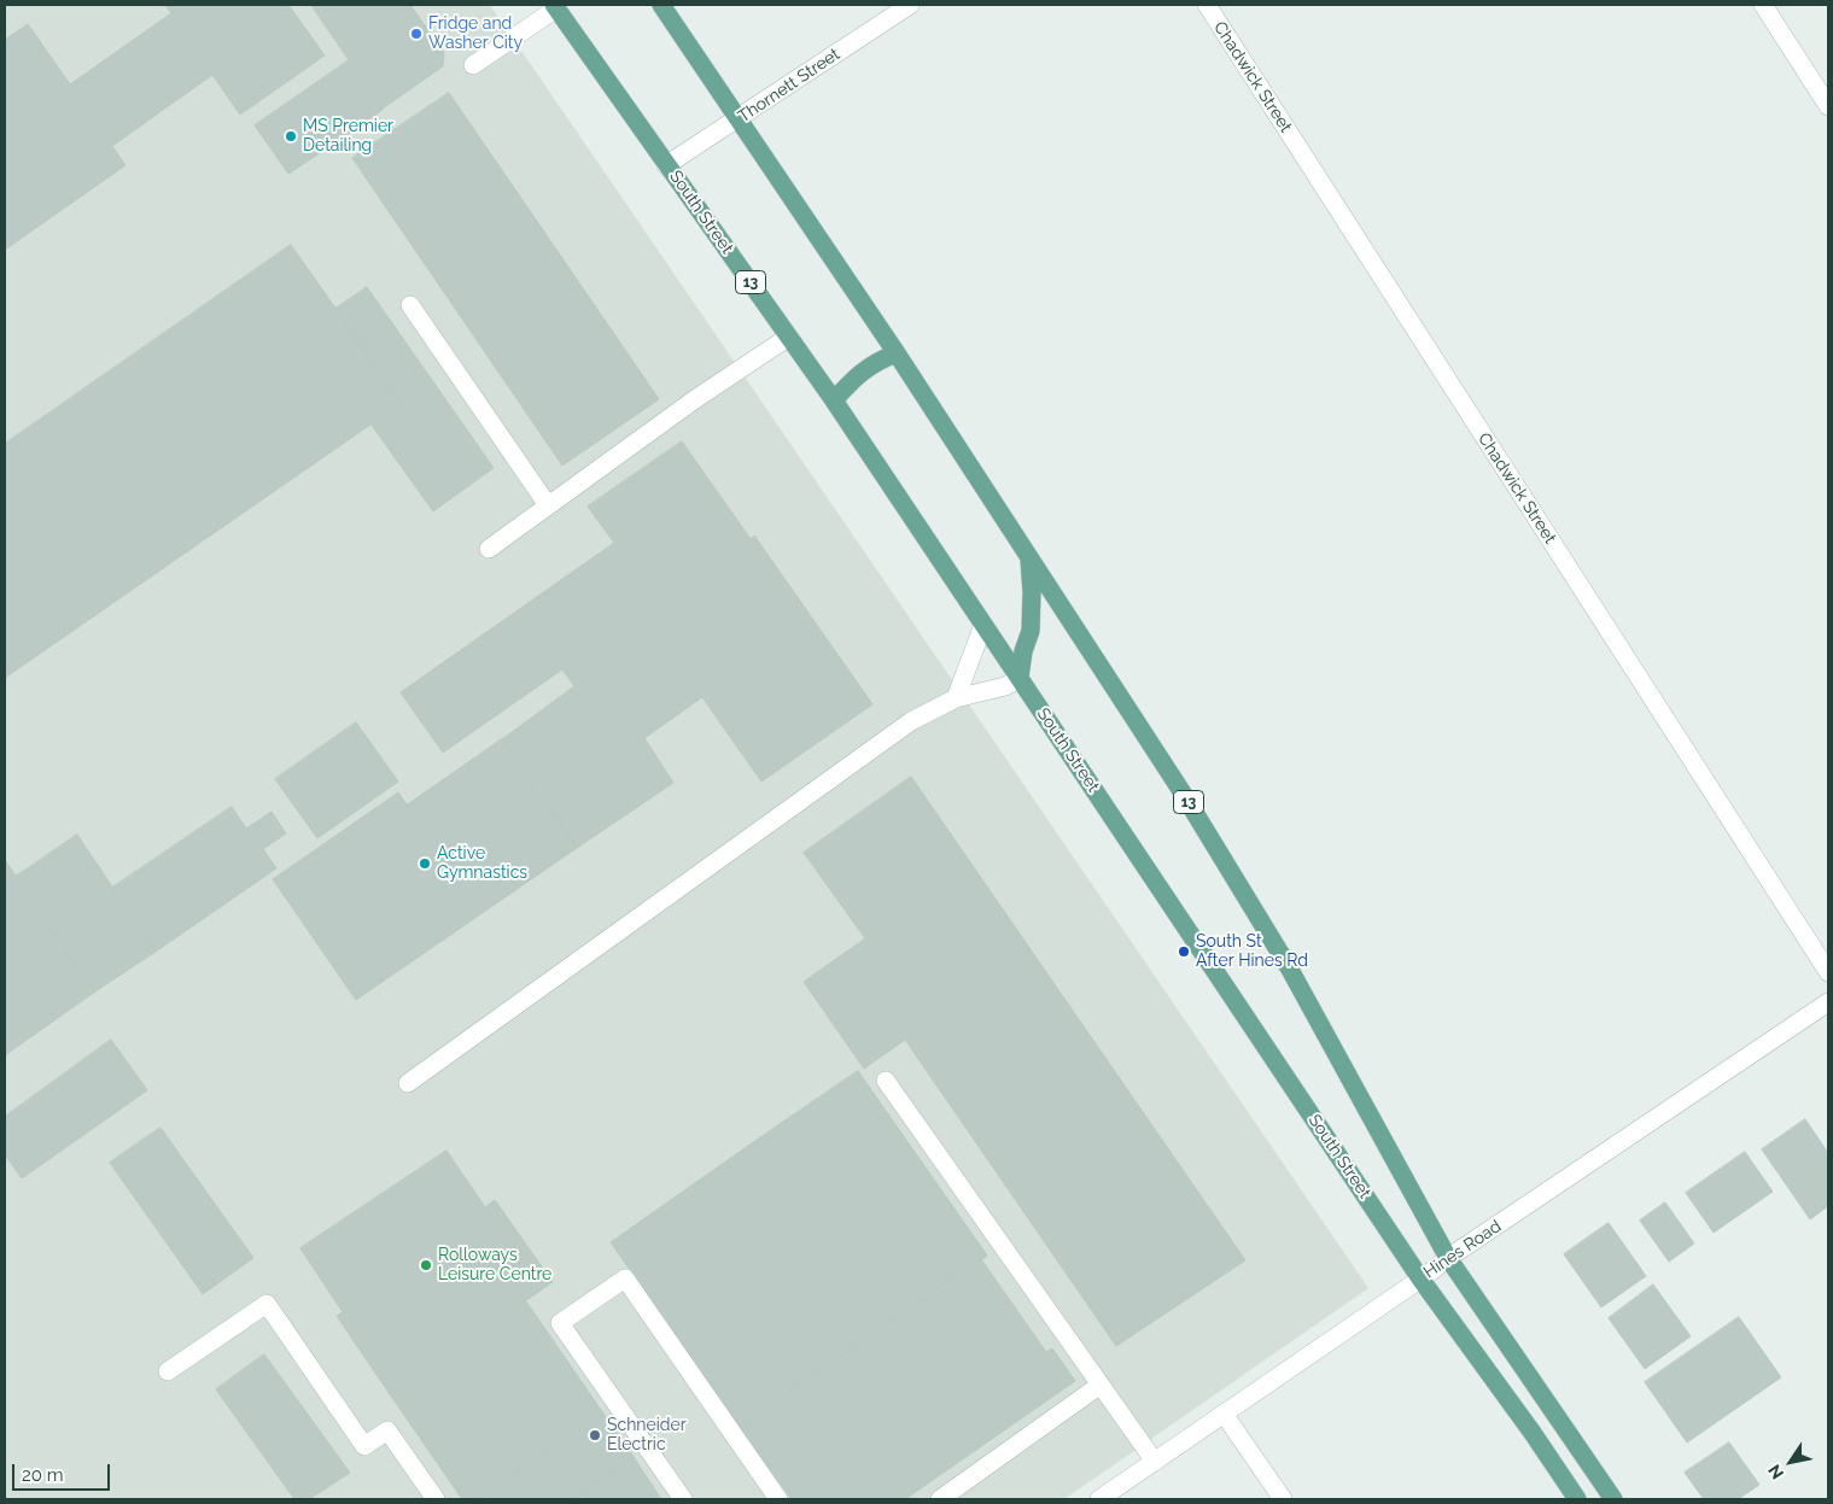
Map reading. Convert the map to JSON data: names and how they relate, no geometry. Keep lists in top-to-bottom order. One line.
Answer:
{"streets":{"main road":["South Street","13"],"street":["Chadwick Street","Thornett Street","Hines Road"]},"crossings":[["Thornett Street","South Street"],["Thornett Street","13"],["South Street","Hines Road"],["13","Hines Road"]],"places":["Fridge and Washer City","MS Premier Detailing","Active Gymnastics","South St After Hines Rd","Rolloways Leisure Centre","Schneider Electric"],"scale_bar":"20 m","north":"bottom left"}
